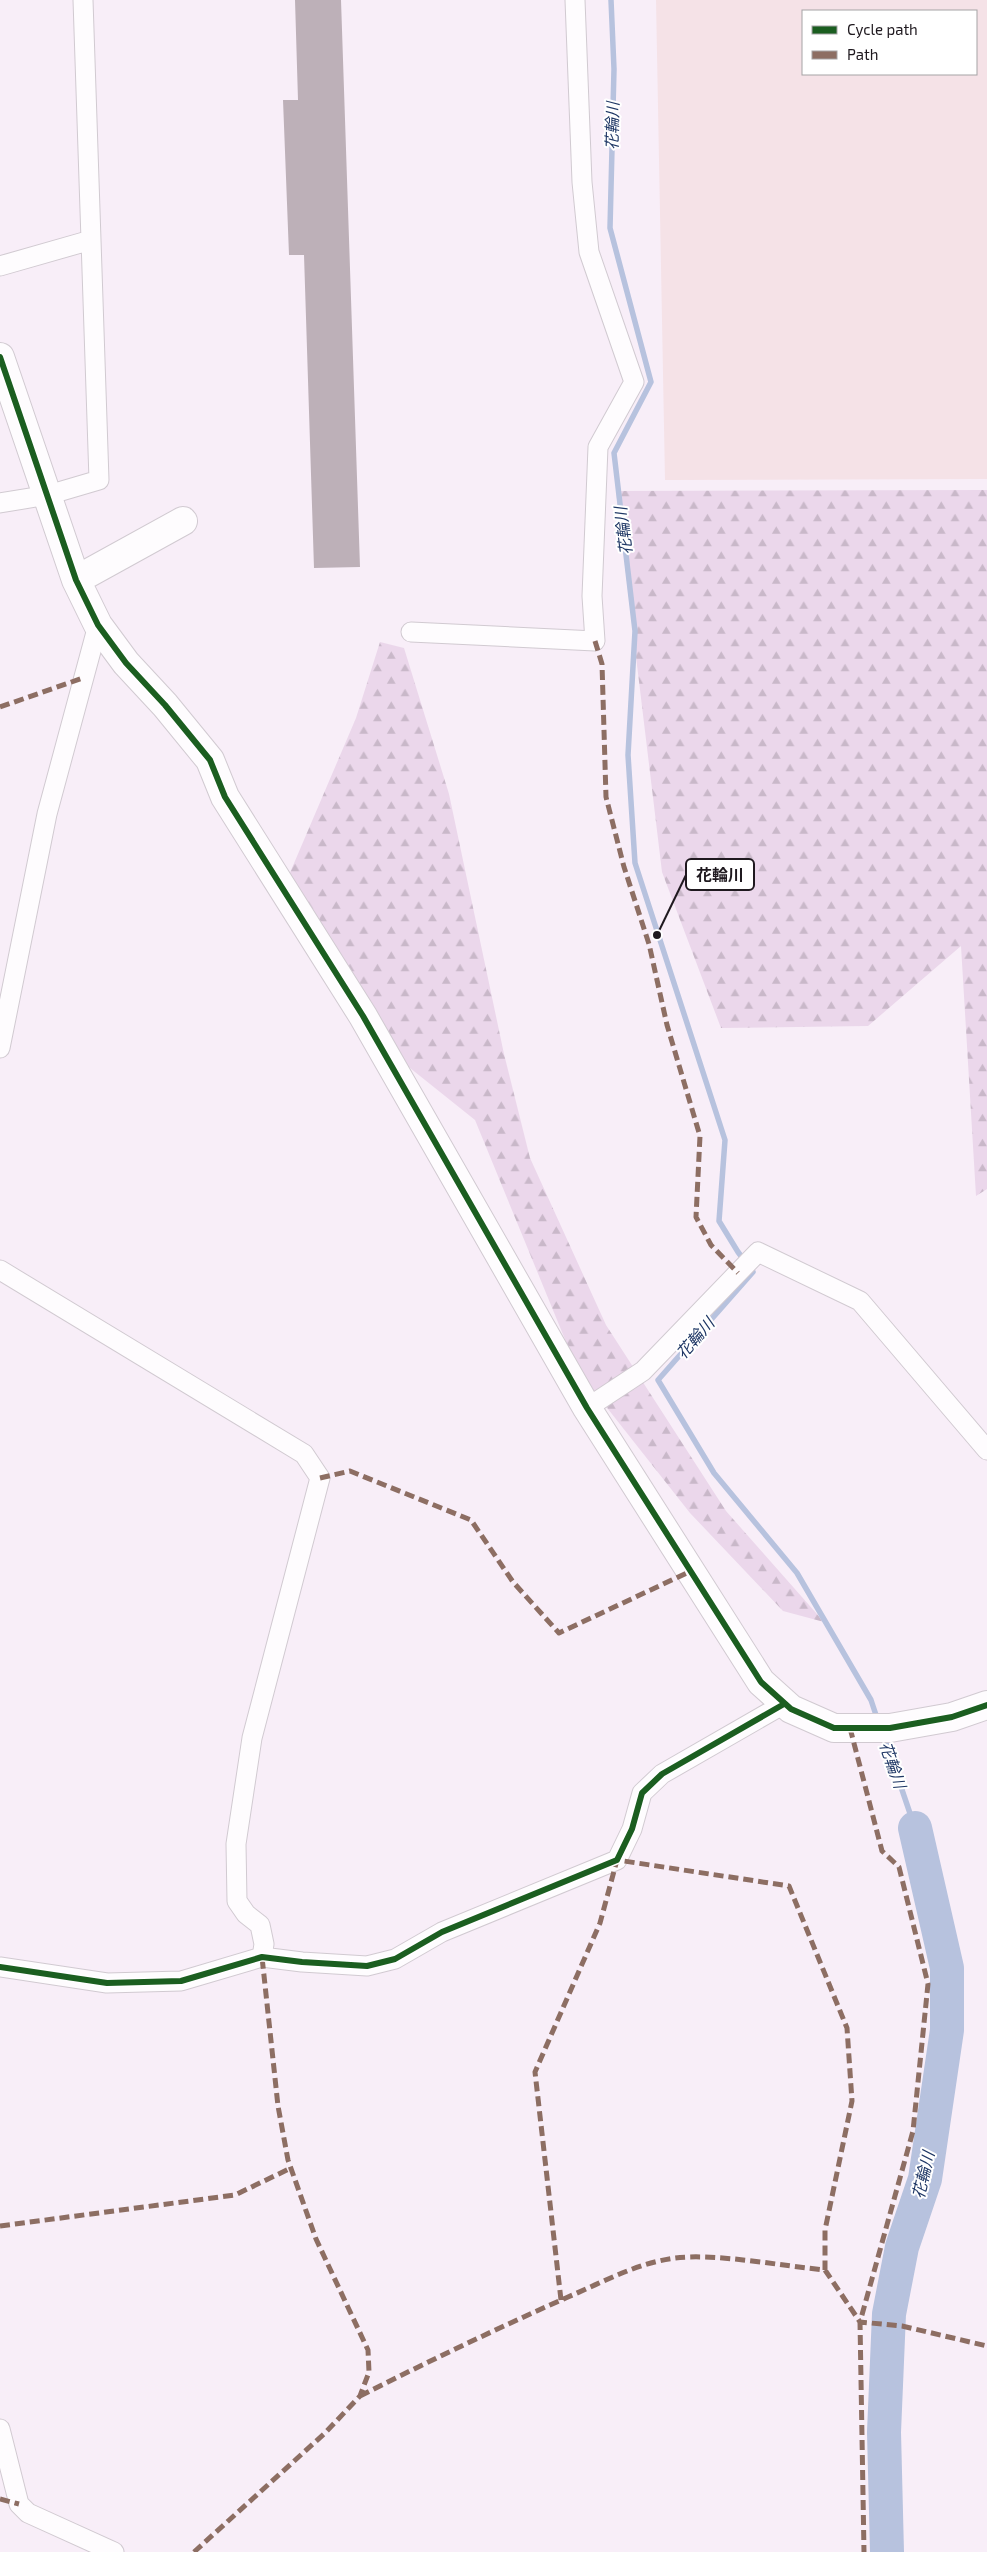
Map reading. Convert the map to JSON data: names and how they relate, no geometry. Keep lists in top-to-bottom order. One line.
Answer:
{"water":["花輪川"],"places":["花輪川"],"legend":["Cycle path","Path"]}
